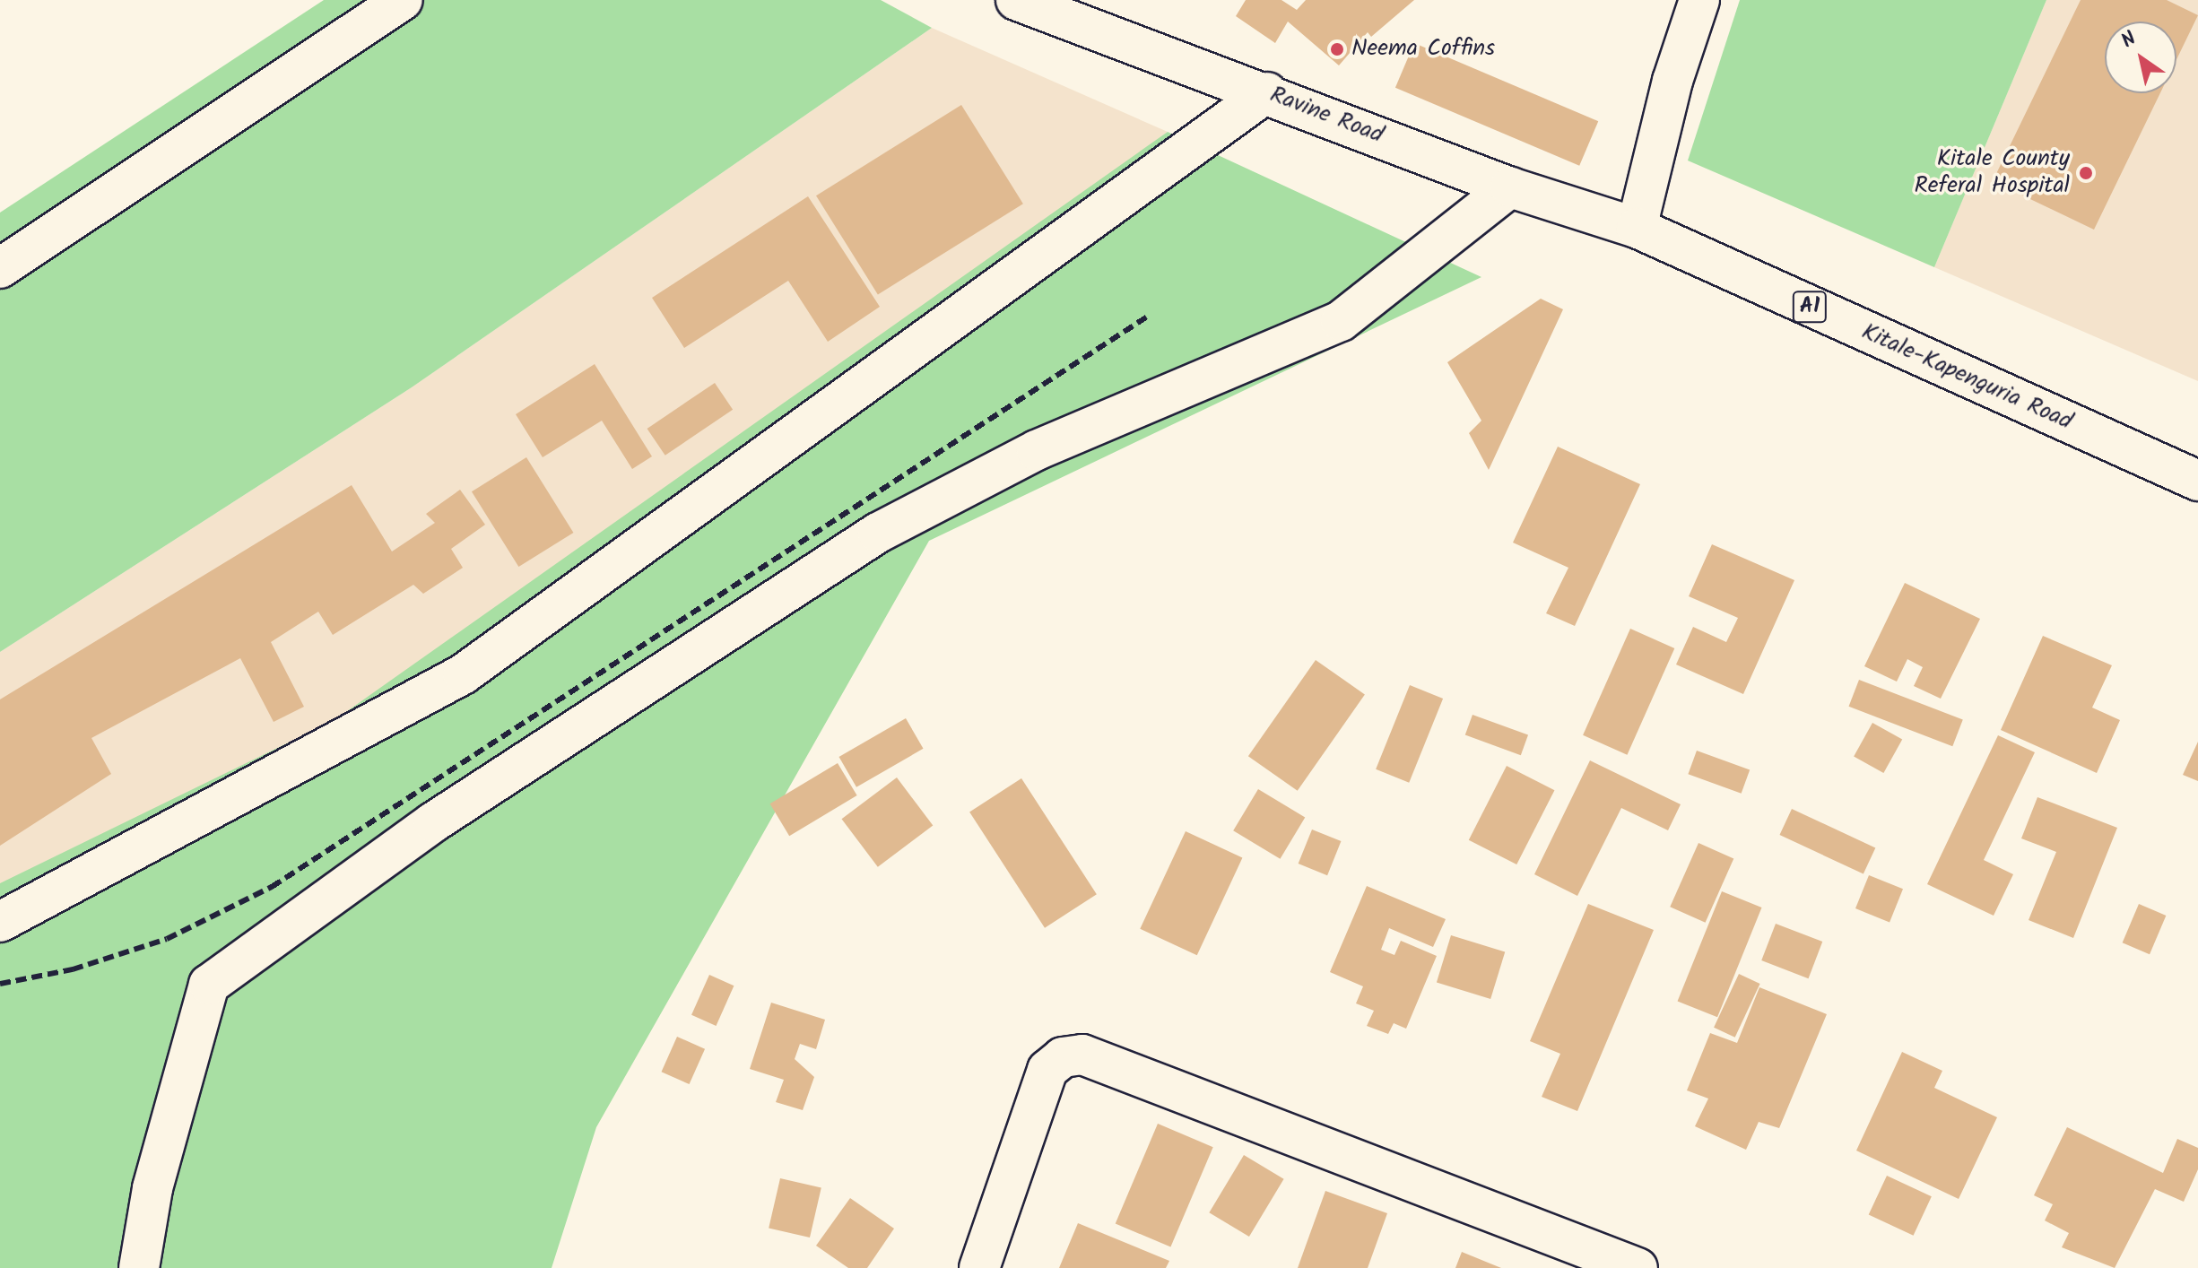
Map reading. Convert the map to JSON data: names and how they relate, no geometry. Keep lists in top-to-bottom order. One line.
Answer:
{"streets":{"main road":["Ravine Road","A1","Kitale-Kapenguria Road"]},"crossings":[["Ravine Road","Kitale-Kapenguria Road"]],"places":["Neema Coffins","Kitale County Referal Hospital"],"north":"top left"}
